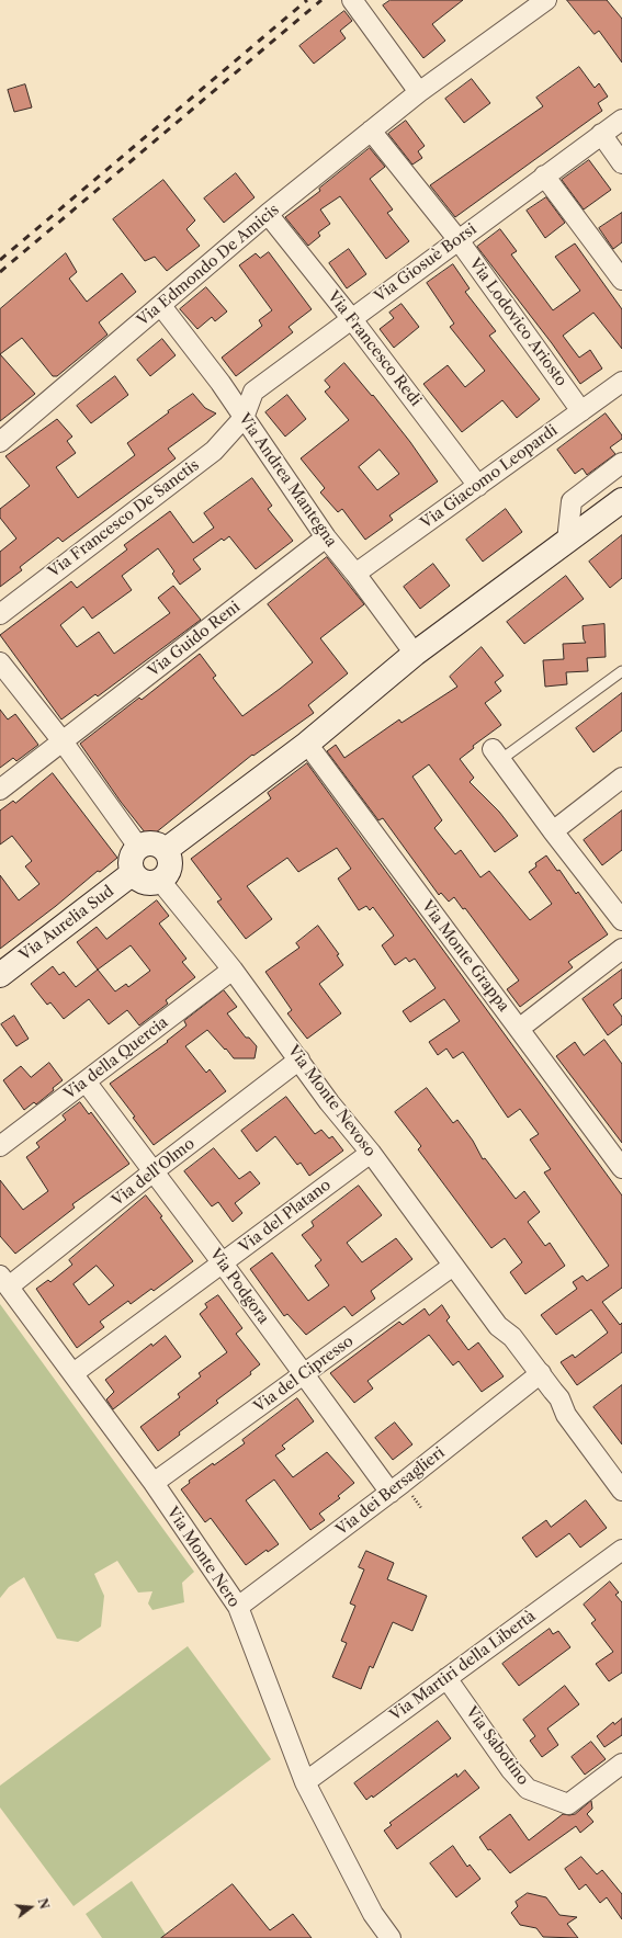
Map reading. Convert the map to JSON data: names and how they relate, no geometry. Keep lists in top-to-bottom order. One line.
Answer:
{"streets":{"street":["Via Giosuè Borsi","Via Edmondo De Amicis","Via Lodovico Ariosto","Via Francesco Redi","Via Giacomo Leopardi","Via Andrea Mantegna","Via Francesco De Sanctis","Via Guido Reni","Via Aurelia Sud","Via Monte Grappa","Via della Quercia","Via Monte Nevoso","Via dell'Olmo","Via del Platano","Via Podgora","Via del Cipresso","Via dei Bersaglieri","Via Monte Nero","Via Martiri della Libertà","Via Sabotino"]},"crossings":[["Via Giosuè Borsi","Via Lodovico Ariosto"],["Via Giosuè Borsi","Via Francesco Redi"],["Via Giosuè Borsi","Via Andrea Mantegna"],["Via Giosuè Borsi","Via Francesco De Sanctis"],["Via Edmondo De Amicis","Via Lodovico Ariosto"],["Via Edmondo De Amicis","Via Francesco Redi"],["Via Edmondo De Amicis","Via Andrea Mantegna"],["Via Lodovico Ariosto","Via Giacomo Leopardi"],["Via Francesco Redi","Via Giacomo Leopardi"],["Via Giacomo Leopardi","Via Andrea Mantegna"],["Via Andrea Mantegna","Via Francesco De Sanctis"],["Via Andrea Mantegna","Via Guido Reni"],["Via Aurelia Sud","Via Monte Nevoso"],["Via della Quercia","Via Monte Nevoso"],["Via della Quercia","Via Podgora"],["Via Monte Nevoso","Via dell'Olmo"],["Via Monte Nevoso","Via del Platano"],["Via Monte Nevoso","Via del Cipresso"],["Via Monte Nevoso","Via dei Bersaglieri"],["Via dell'Olmo","Via Podgora"],["Via dell'Olmo","Via Monte Nero"],["Via del Platano","Via Podgora"],["Via del Platano","Via Monte Nero"],["Via Podgora","Via del Cipresso"],["Via Podgora","Via dei Bersaglieri"],["Via del Cipresso","Via Monte Nero"],["Via dei Bersaglieri","Via Monte Nero"],["Via Monte Nero","Via Martiri della Libertà"],["Via Martiri della Libertà","Via Sabotino"]],"north":"right"}
